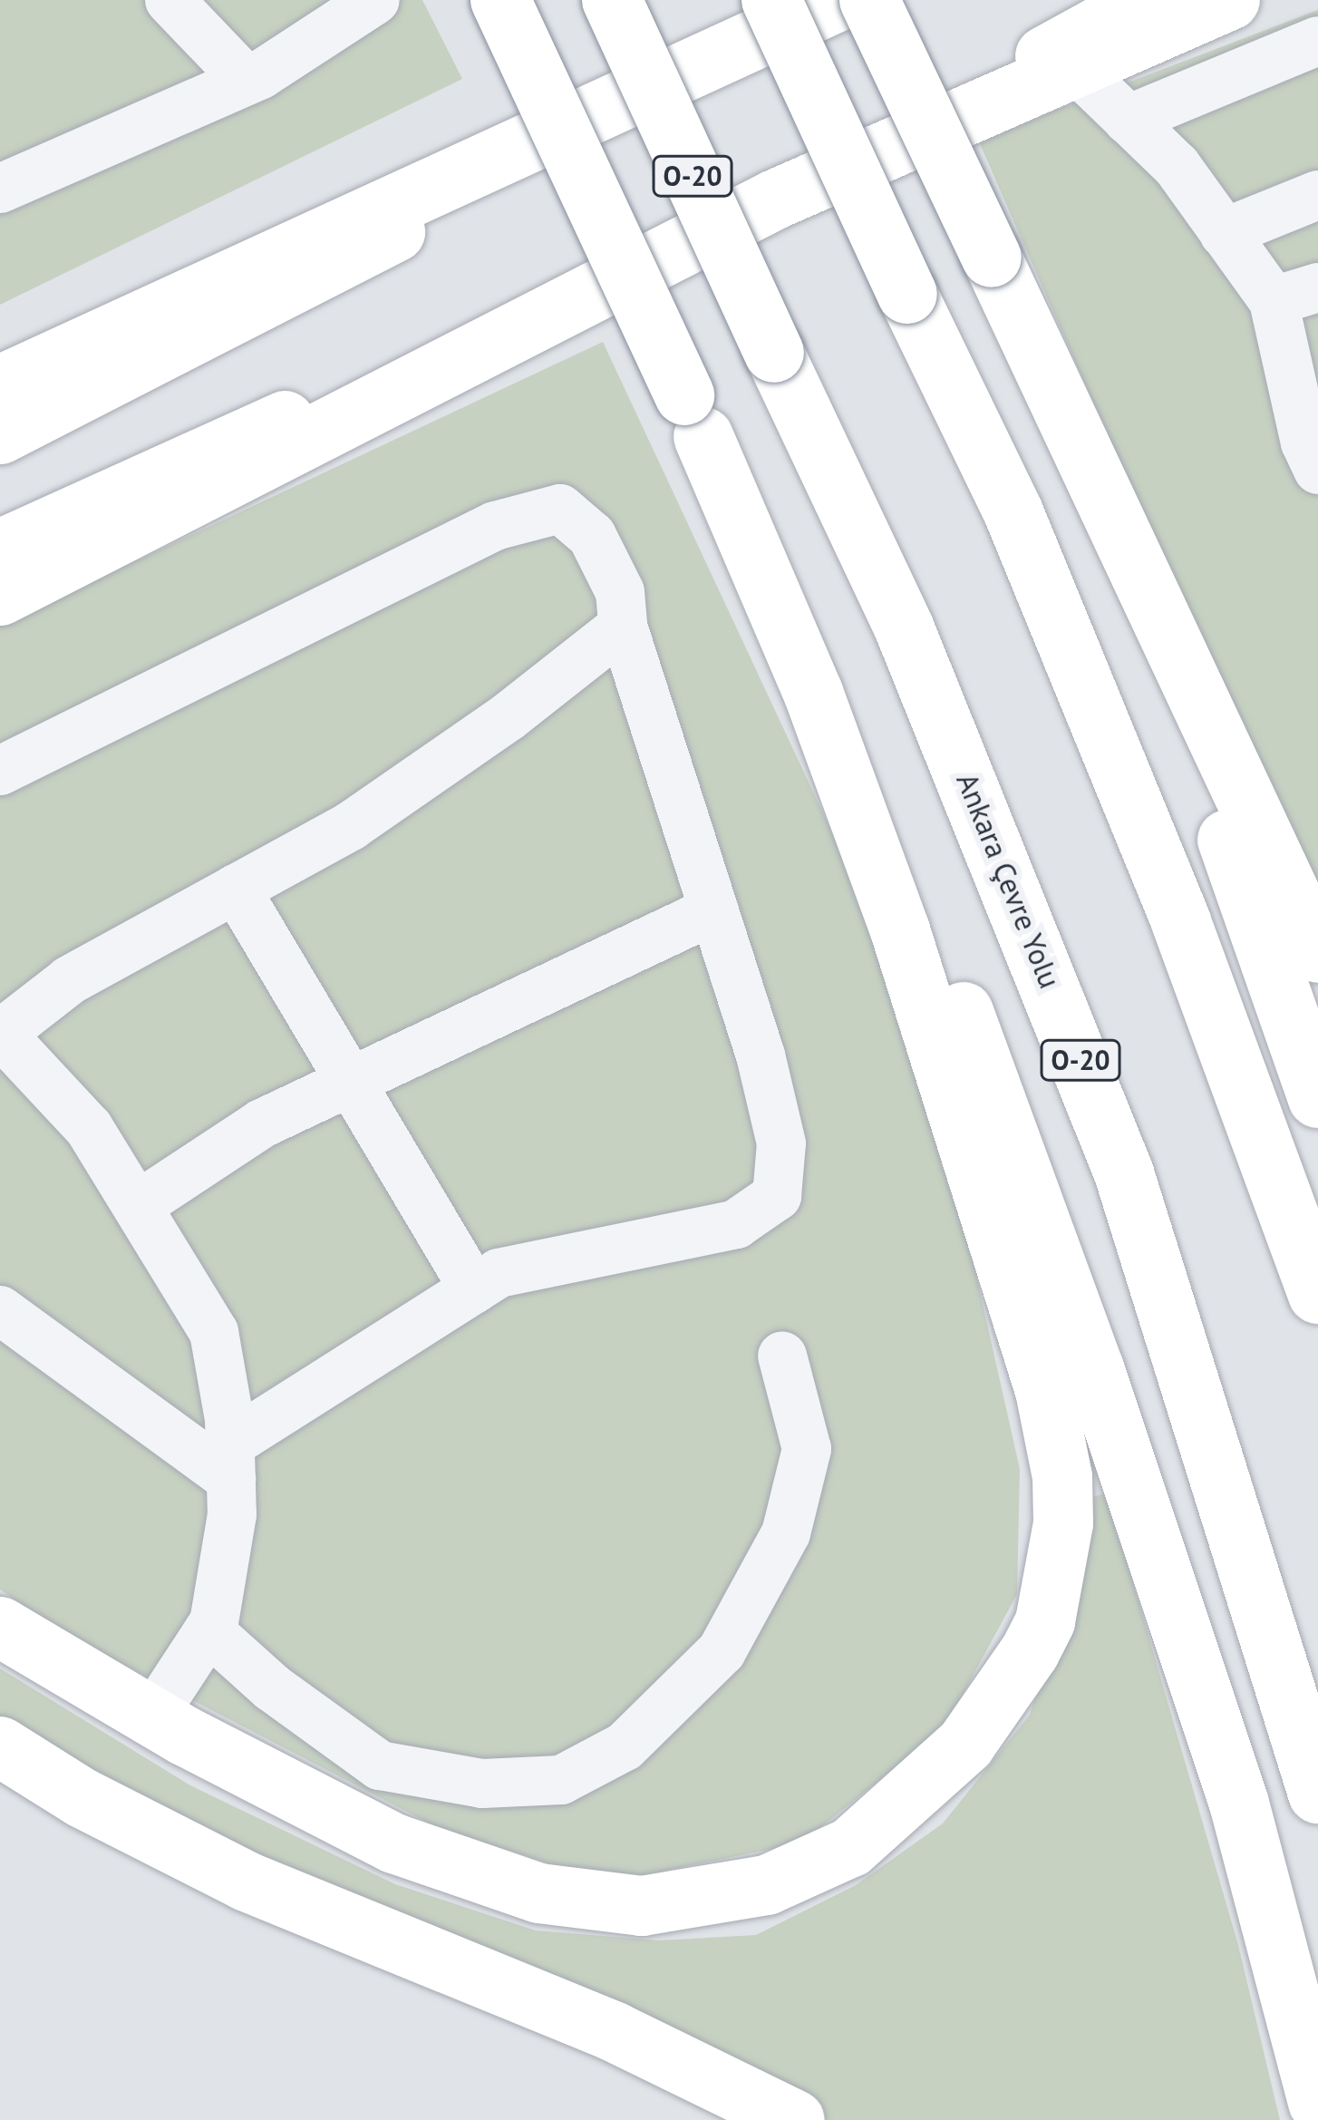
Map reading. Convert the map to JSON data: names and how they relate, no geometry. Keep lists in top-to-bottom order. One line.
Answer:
{"streets":{"main road":["O-20","Ankara Çevre Yolu"]}}
